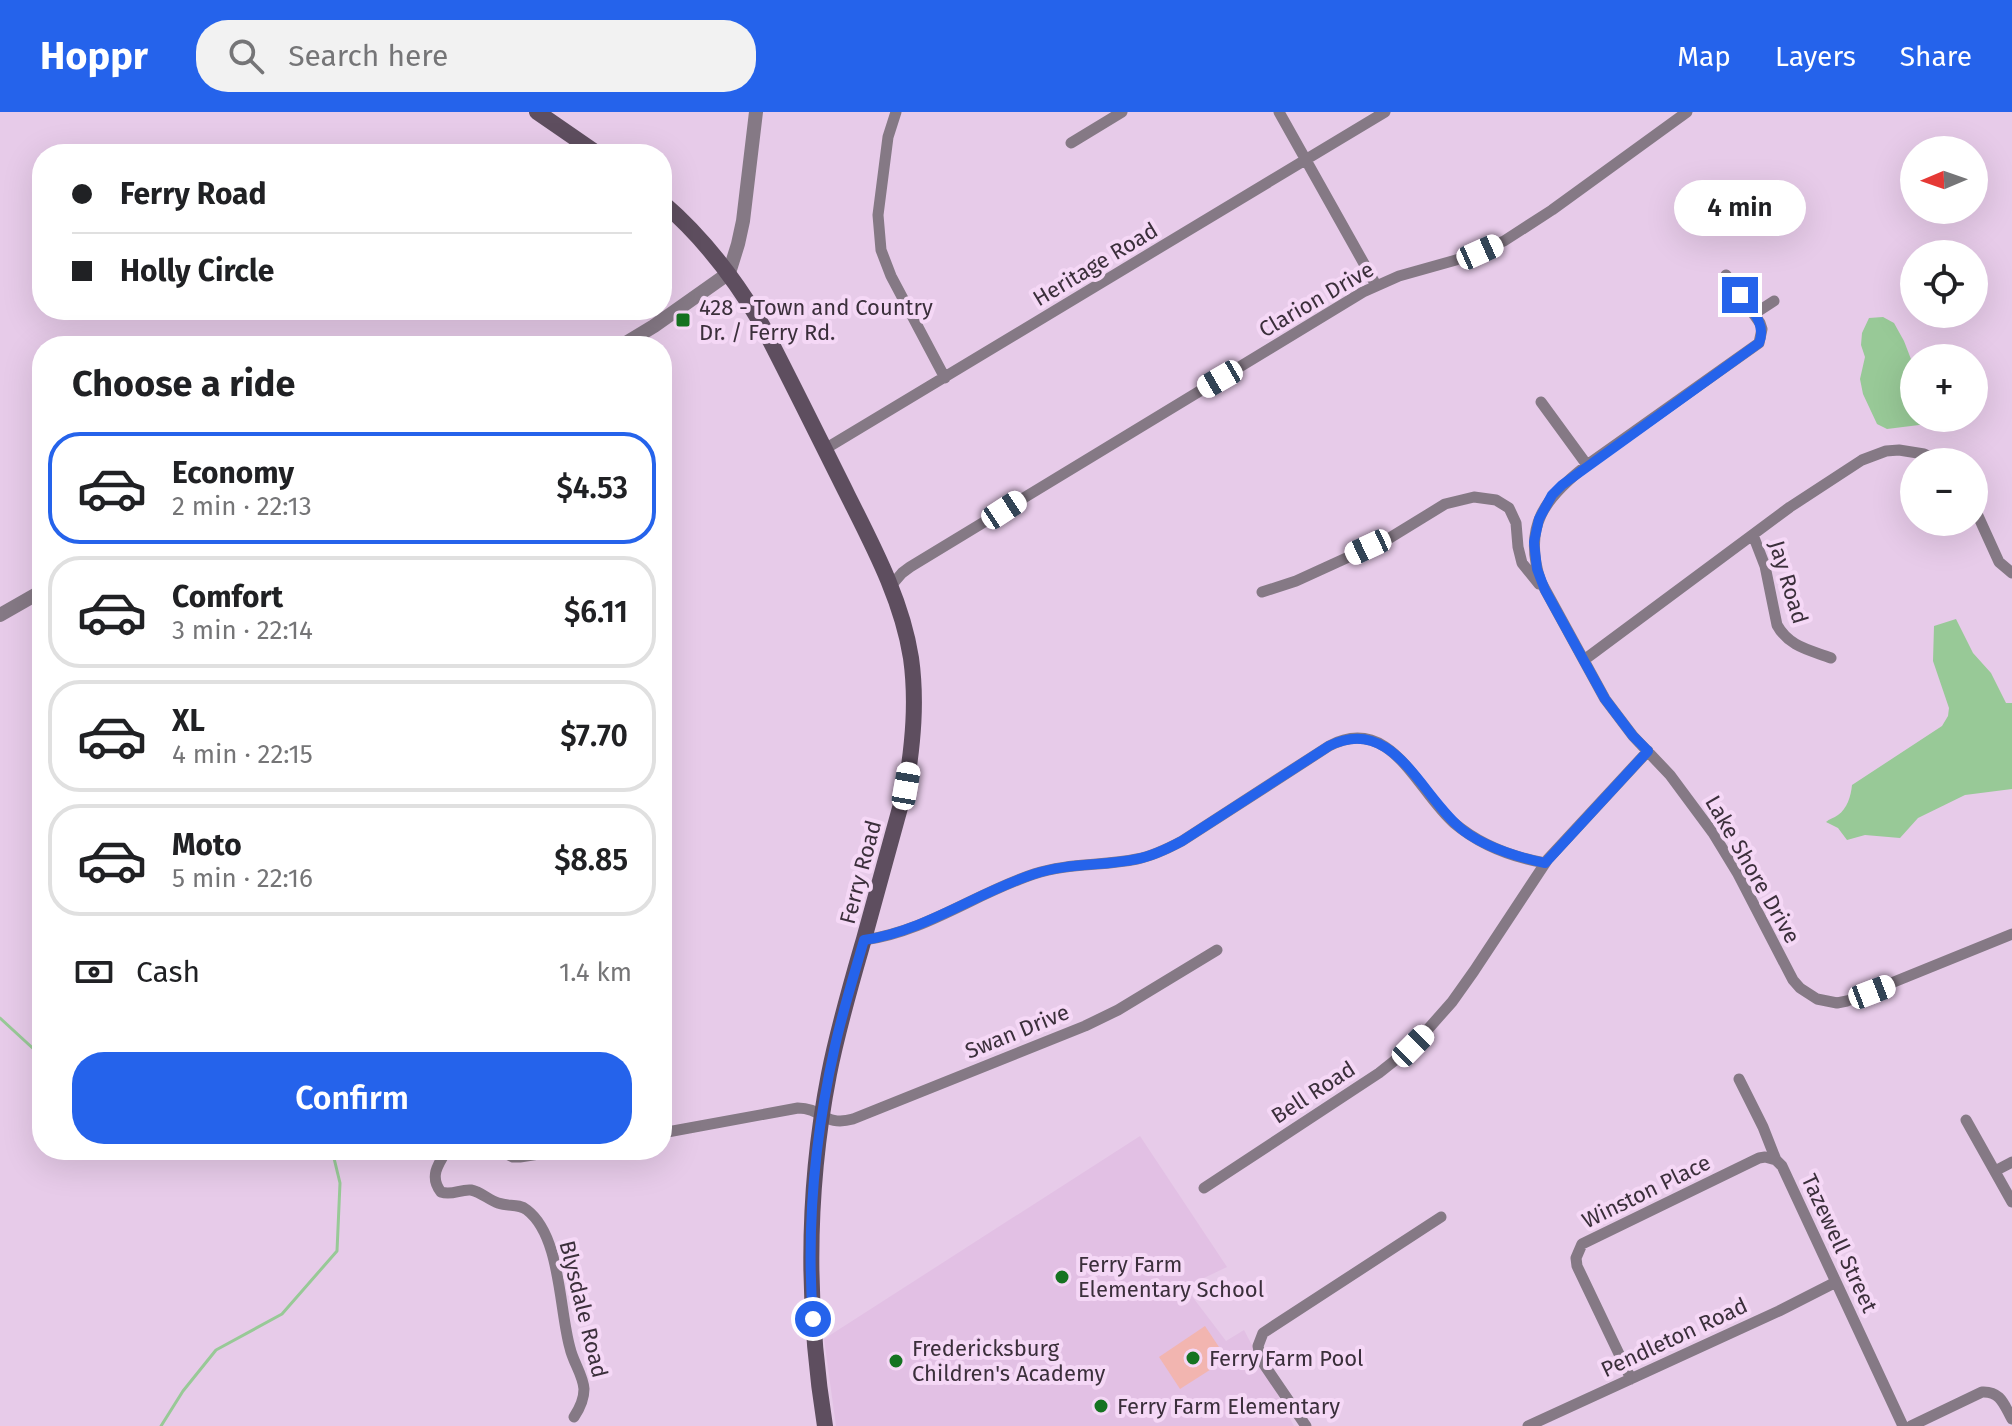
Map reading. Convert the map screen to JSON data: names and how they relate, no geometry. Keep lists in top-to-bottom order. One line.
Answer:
{"streets":{"main road":["Ferry Road"],"street":["Heritage Road","Clarion Drive","Jay Road","Lake Shore Drive","Swan Drive","Bell Road","Winston Place","Tazewell Street","Blysdale Road","Pendleton Road"]},"crossings":[["Heritage Road","Ferry Road"],["Clarion Drive","Ferry Road"],["Lake Shore Drive","Bell Road"],["Ferry Road","Swan Drive"],["Winston Place","Tazewell Street"],["Winston Place","Pendleton Road"],["Tazewell Street","Pendleton Road"]],"places":{"transit":["428 - Town and Country Dr. / Ferry Rd."],"other":["Ferry Farm Elementary School","Ferry Farm Pool","Fredericksburg Children's Academy","Ferry Farm Elementary"]},"north":"left","page":{"header":"Hoppr","search":"Search here","nav":["Map","Layers","Share"],"map_buttons":["+","−"],"banner":["Ferry Road","Holly Circle"],"bubble":"4 min","heading":"Choose a ride","list":[{"name":"Economy","note":"2 min · 22:13","value":"$4.53"},{"name":"Comfort","note":"3 min · 22:14","value":"$6.11"},{"name":"XL","note":"4 min · 22:15","value":"$7.70"},{"name":"Moto","note":"5 min · 22:16","value":"$8.85"}],"pay":["Cash","1.4 km"],"buttons":"Confirm"}}
